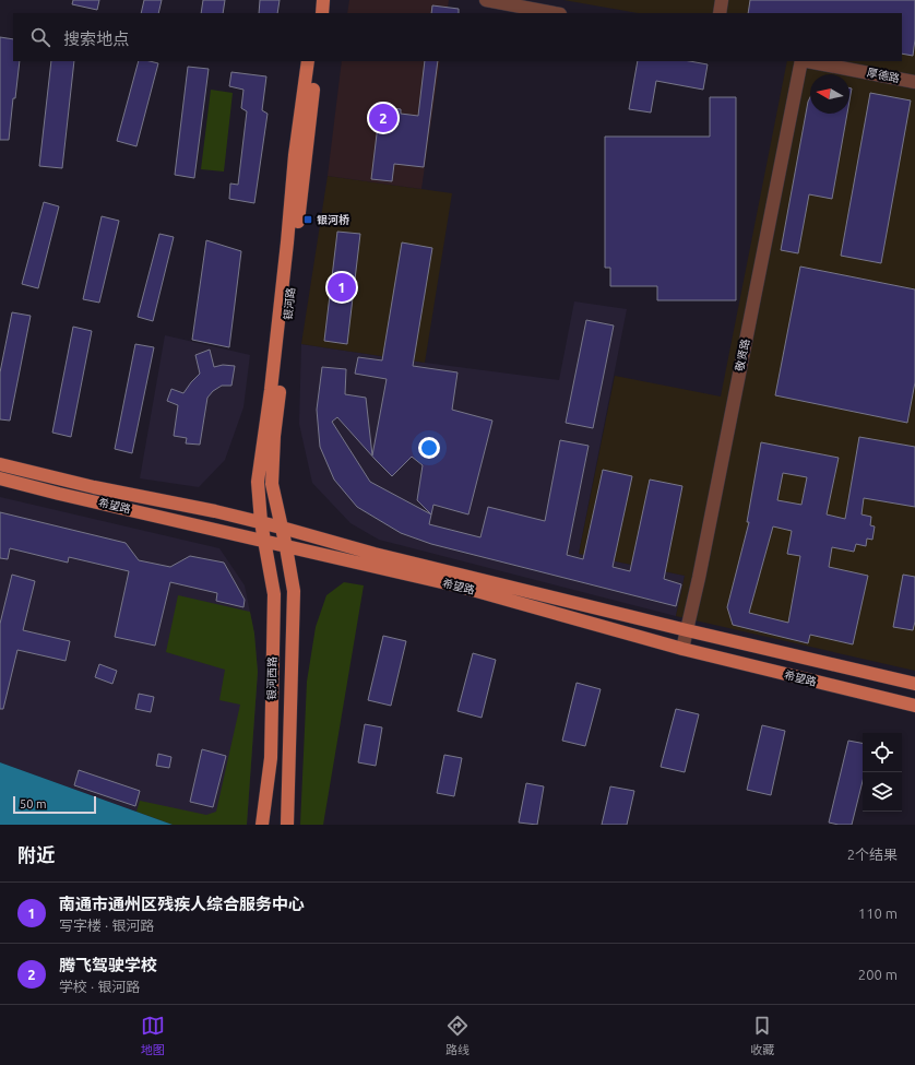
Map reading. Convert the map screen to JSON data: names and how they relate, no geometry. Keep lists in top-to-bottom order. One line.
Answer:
{"streets":{"main road":["银河路","希望路","银河西路"],"street":["厚德路","敬贤路"]},"crossings":[["银河路","希望路"],["银河路","银河西路"],["敬贤路","希望路"],["希望路","银河西路"]],"places":{"transit":["银河桥"]},"scale_bar":"50 m","north":"left","page":{"search":"搜索地点","pins":["2","1"],"scale":"50 m","heading":["附近","2个结果"],"list":[{"mark":"1","name":"南通市通州区残疾人综合服务中心","note":"写字楼 · 银河路","value":"110 m"},{"mark":"2","name":"腾飞驾驶学校","note":"学校 · 银河路","value":"200 m"}],"nav":["地图","路线","收藏"]}}
